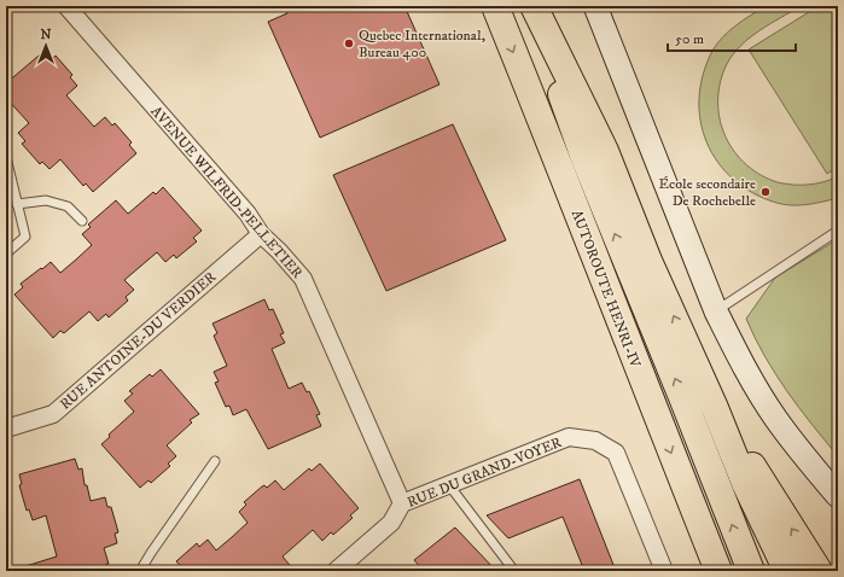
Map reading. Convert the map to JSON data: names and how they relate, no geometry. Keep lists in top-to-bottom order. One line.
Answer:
{"streets":{"highway":["AUTOROUTE HENRI-IV"],"street":["AVENUE WILFRID-PELLETIER","RUE ANTOINE-DU VERDIER","RUE DU GRAND-VOYER"]},"crossings":[["AVENUE WILFRID-PELLETIER","RUE ANTOINE-DU VERDIER"],["AVENUE WILFRID-PELLETIER","RUE DU GRAND-VOYER"]],"places":["Quebec International, Bureau 400","École secondaire De Rochebelle"],"scale_bar":"50 m","north":"top"}
